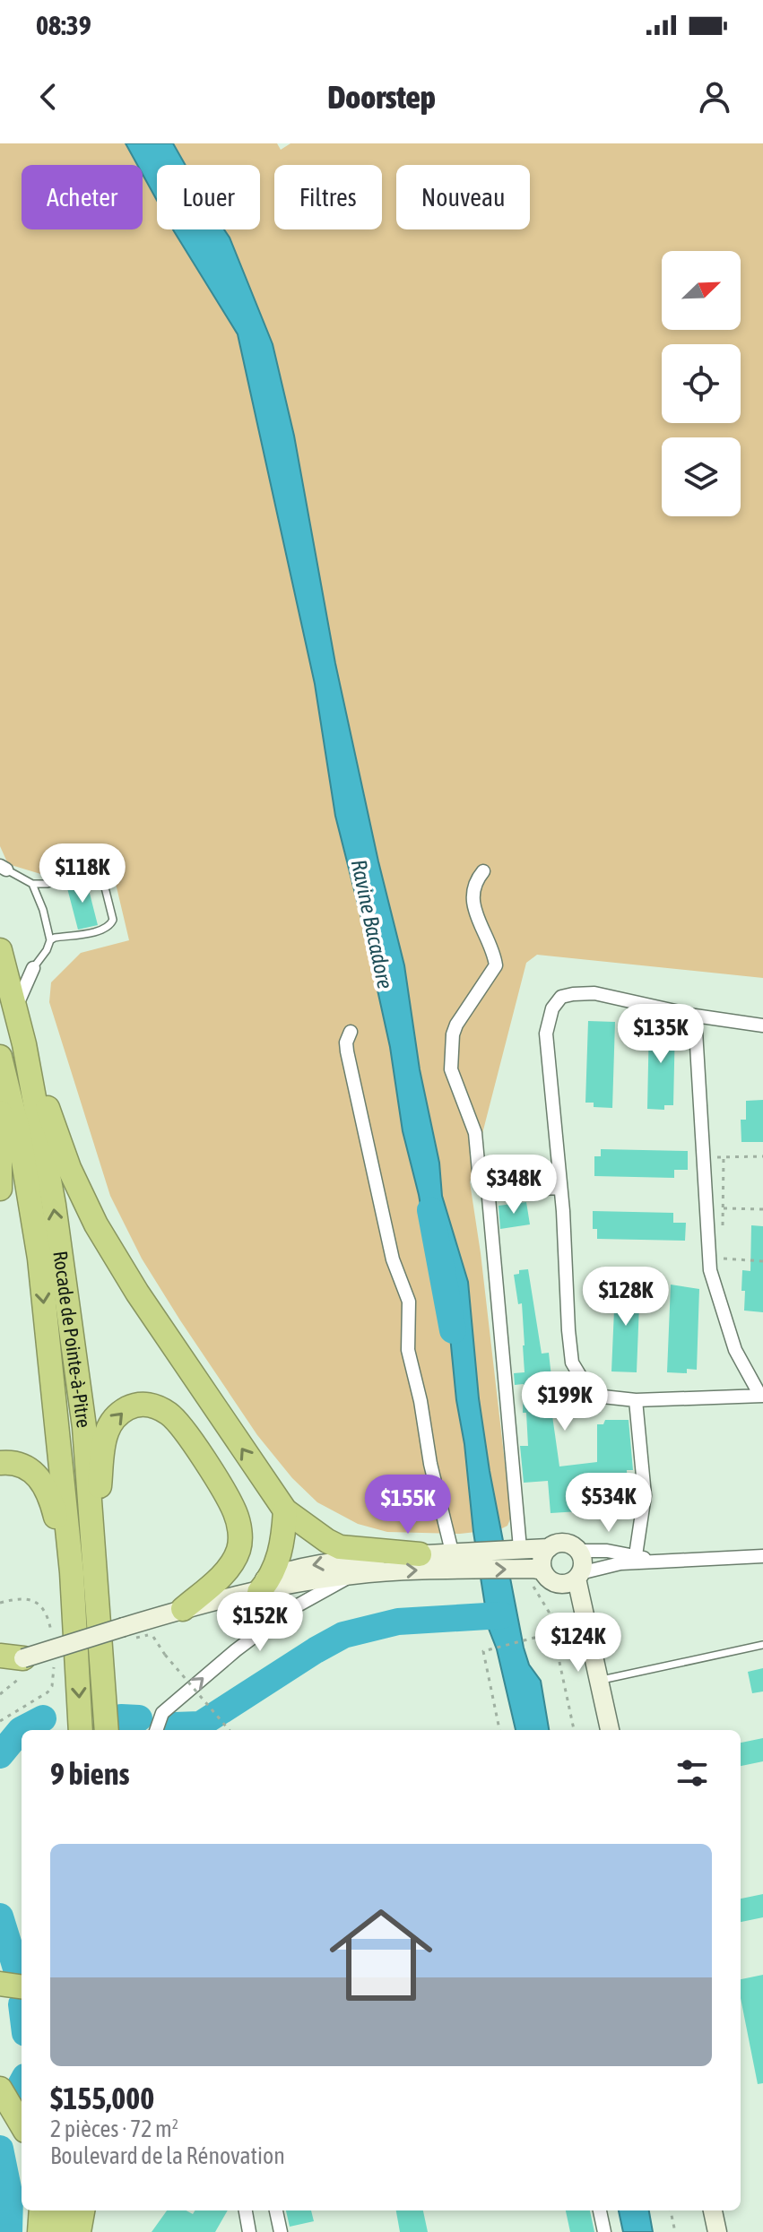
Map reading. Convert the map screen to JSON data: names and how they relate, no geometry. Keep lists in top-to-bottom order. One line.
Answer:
{"streets":{"highway":["Rocade de Pointe-à-Pitre"]},"water":["Ravine Bacadore"],"north":"top right","page":{"status":"08:39","header":"Doorstep","chip":["Acheter","Louer","Filtres","Nouveau"],"price":["$118K","$135K","$348K","$128K","$199K","$534K","$155K","$152K","$124K"],"heading":"9 biens","list":[{"name":"$155,000","note":"2 pièces · 72 m² · Boulevard de la Rénovation"}]}}
